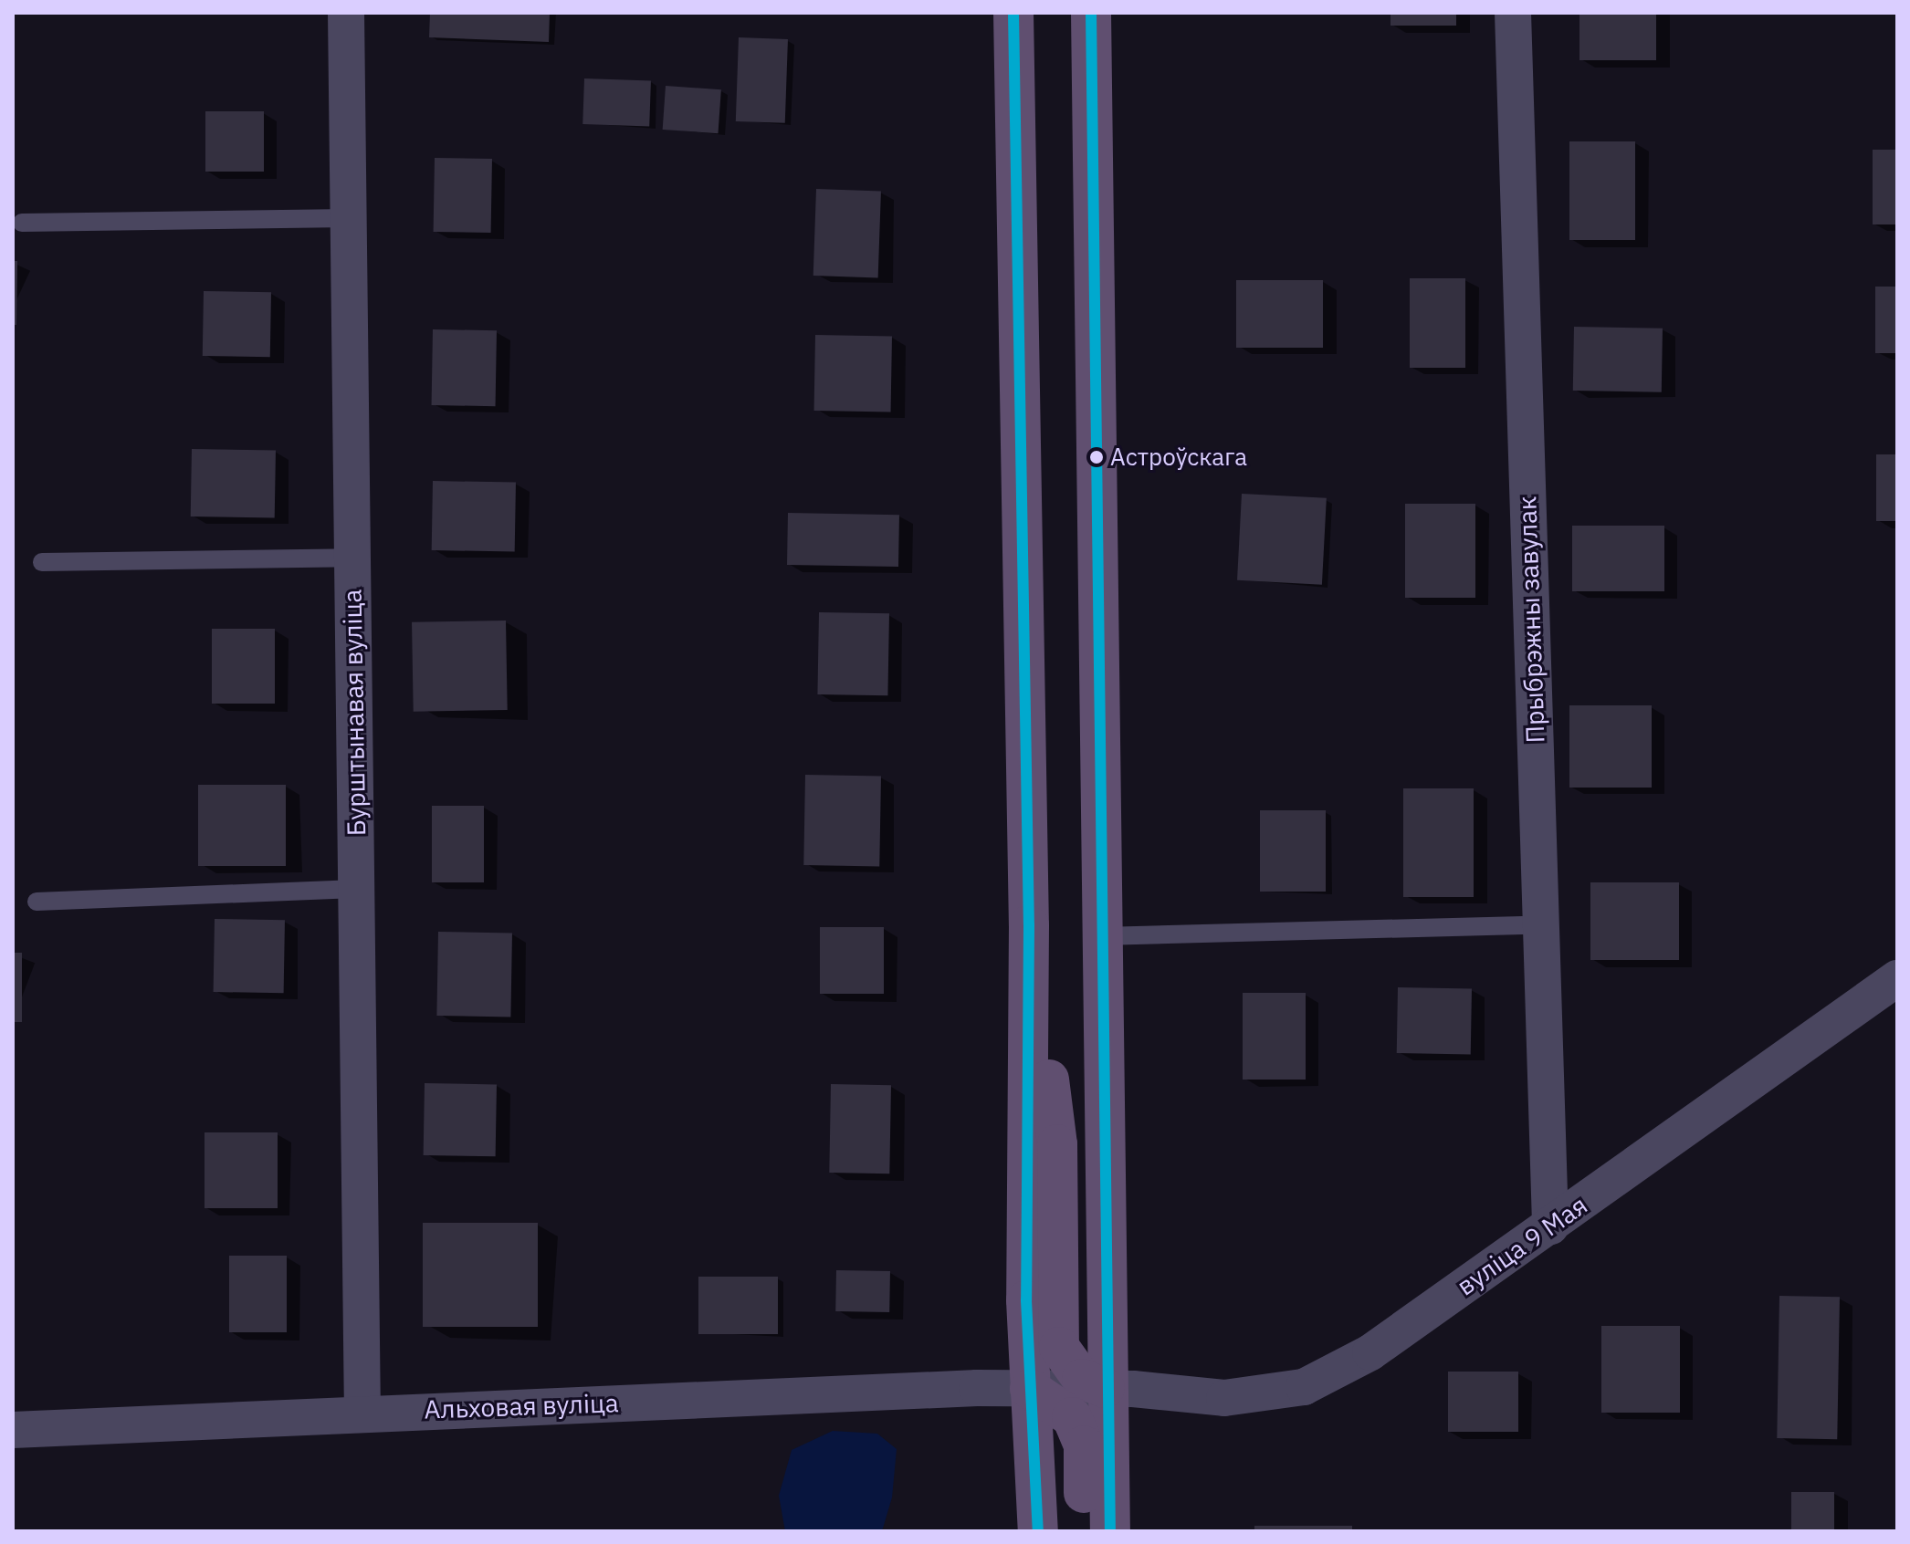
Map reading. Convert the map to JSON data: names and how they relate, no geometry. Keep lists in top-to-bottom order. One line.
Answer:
{"streets":{"street":["Прыбрэжны завулак","Бурштынавая вуліца","вуліца 9 Мая","Альховая вуліца"]},"crossings":[["Прыбрэжны завулак","вуліца 9 Мая"],["Бурштынавая вуліца","Альховая вуліца"],["вуліца 9 Мая","Альховая вуліца"]],"places":["Астроўскага"]}
